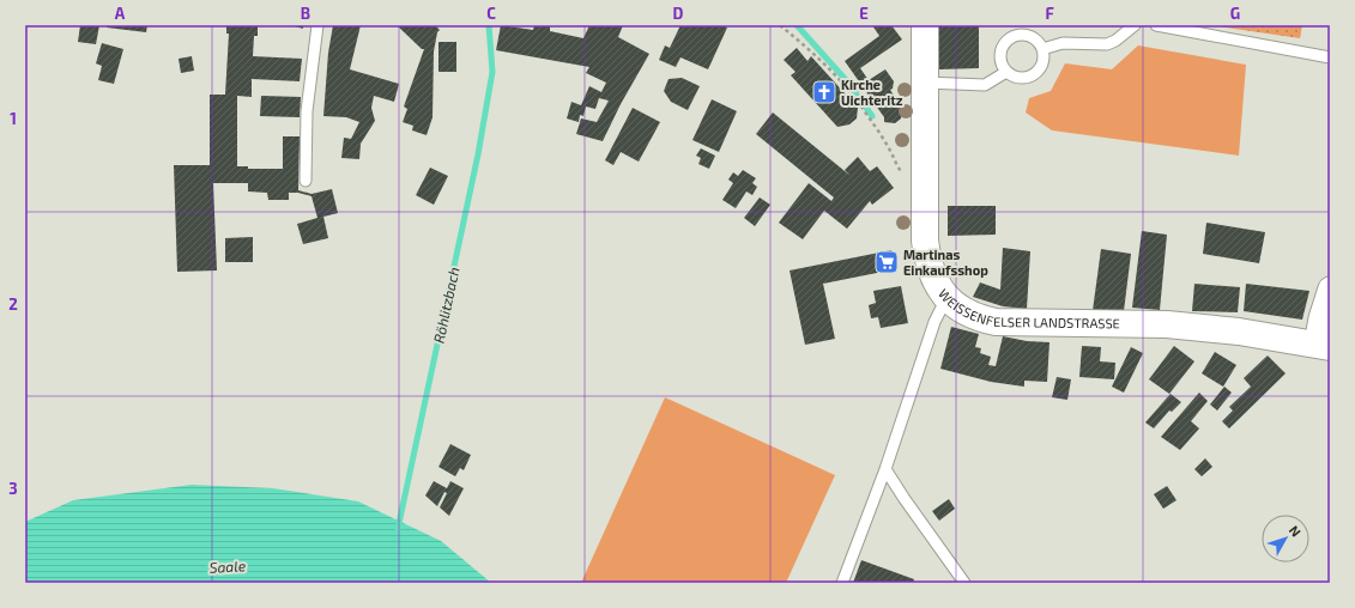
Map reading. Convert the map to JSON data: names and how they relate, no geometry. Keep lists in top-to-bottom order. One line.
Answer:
{"streets":{"main road":["WEISSENFELSER LANDSTRASSE"]},"water":["Röhlitzbach","Saale"],"places":{"church":["Kirche Uichteritz"],"supermarket":["Martinas Einkaufsshop"]},"north":"top right","grid":{"columns":["A","B","C","D","E","F","G"],"rows":["1","2","3"]}}
